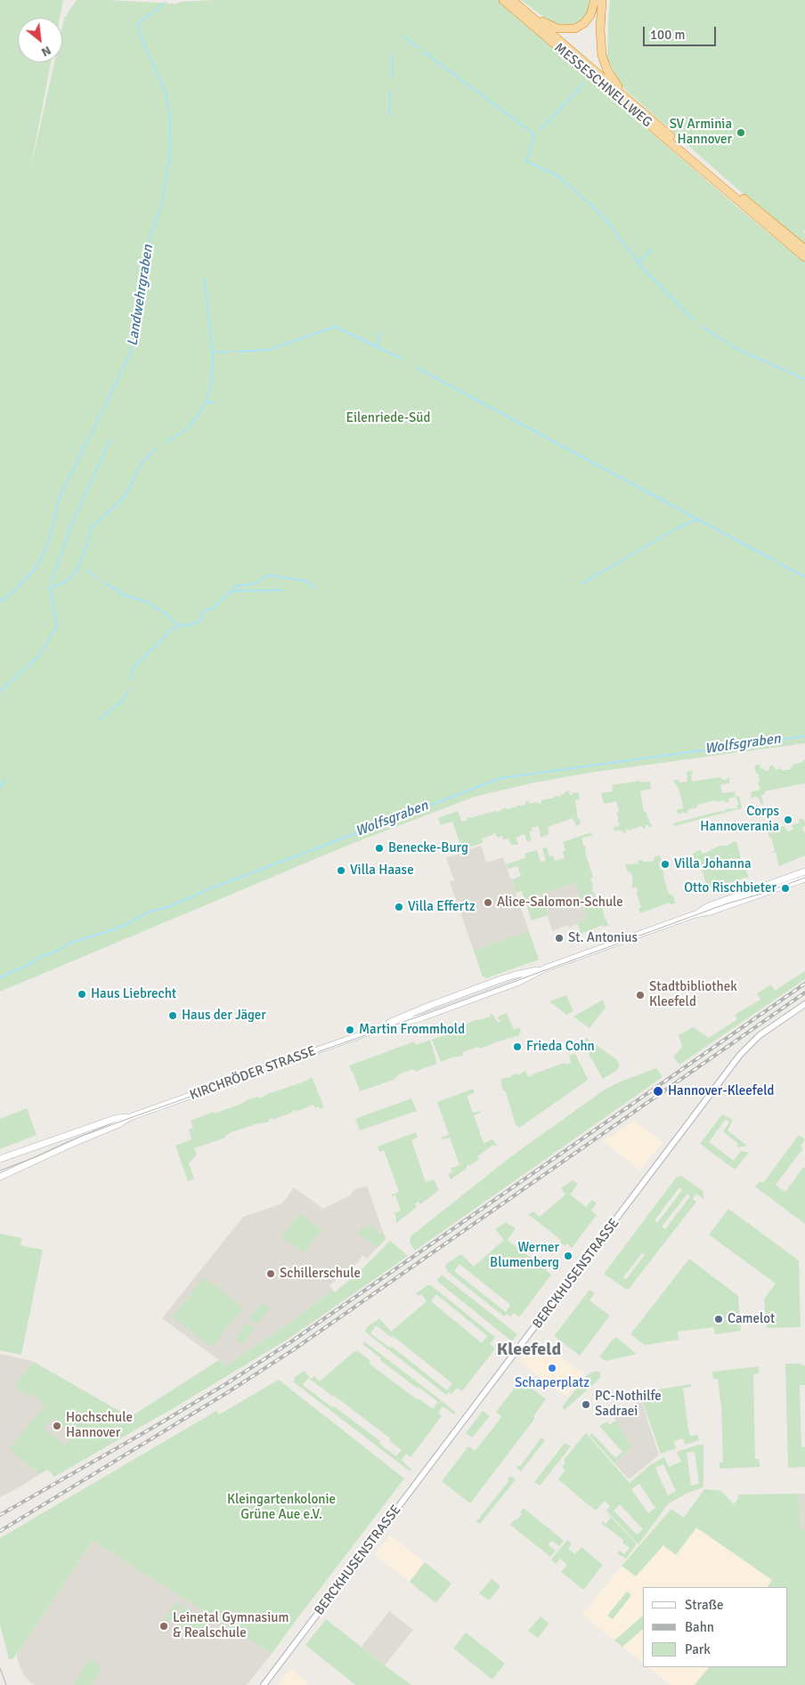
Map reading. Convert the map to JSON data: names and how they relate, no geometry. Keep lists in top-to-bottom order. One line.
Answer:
{"streets":{"highway":["MESSESCHNELLWEG"],"main road":["KIRCHRÖDER STRASSE"],"street":["BERCKHUSENSTRASSE"]},"districts":["Kleefeld"],"water":["Landwehrgraben","Wolfsgraben"],"parks":["Eilenriede-Süd","Kleingartenkolonie Grüne Aue e.V."],"places":["SV Arminia Hannover","Corps Hannoverania","Benecke-Burg","Villa Johanna","Villa Haase","Otto Rischbieter","Alice-Salomon-Schule","Villa Effertz","St. Antonius","Haus Liebrecht","Stadtbibliothek Kleefeld","Haus der Jäger","Martin Frommhold","Frieda Cohn","Hannover-Kleefeld","Werner Blumenberg","Schillerschule","Camelot","Schaperplatz","PC-Nothilfe Sadraei","Hochschule Hannover","Leinetal Gymnasium & Realschule"],"legend":["Straße","Bahn","Park"],"scale_bar":"100 m","north":"bottom right"}
